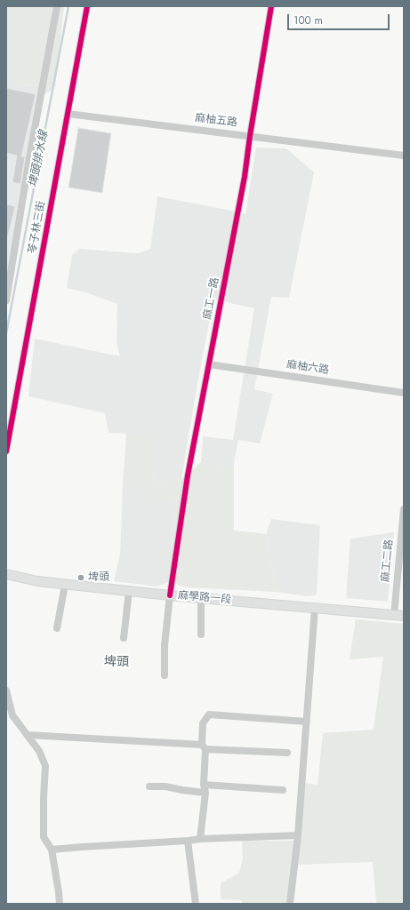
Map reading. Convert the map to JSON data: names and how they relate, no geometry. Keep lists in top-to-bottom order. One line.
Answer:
{"streets":{"main road":["麻學路一段"],"street":["麻柚五路","苓子林三街","麻工一路","麻柚六路","麻工二路"]},"crossings":[["麻柚五路","苓子林三街"],["麻柚五路","麻工一路"],["麻工一路","麻柚六路"],["麻工一路","麻學路一段"],["麻工二路","麻學路一段"]],"districts":["埤頭"],"water":["埤頭排水線"],"places":["埤頭"],"scale_bar":"100 m"}
